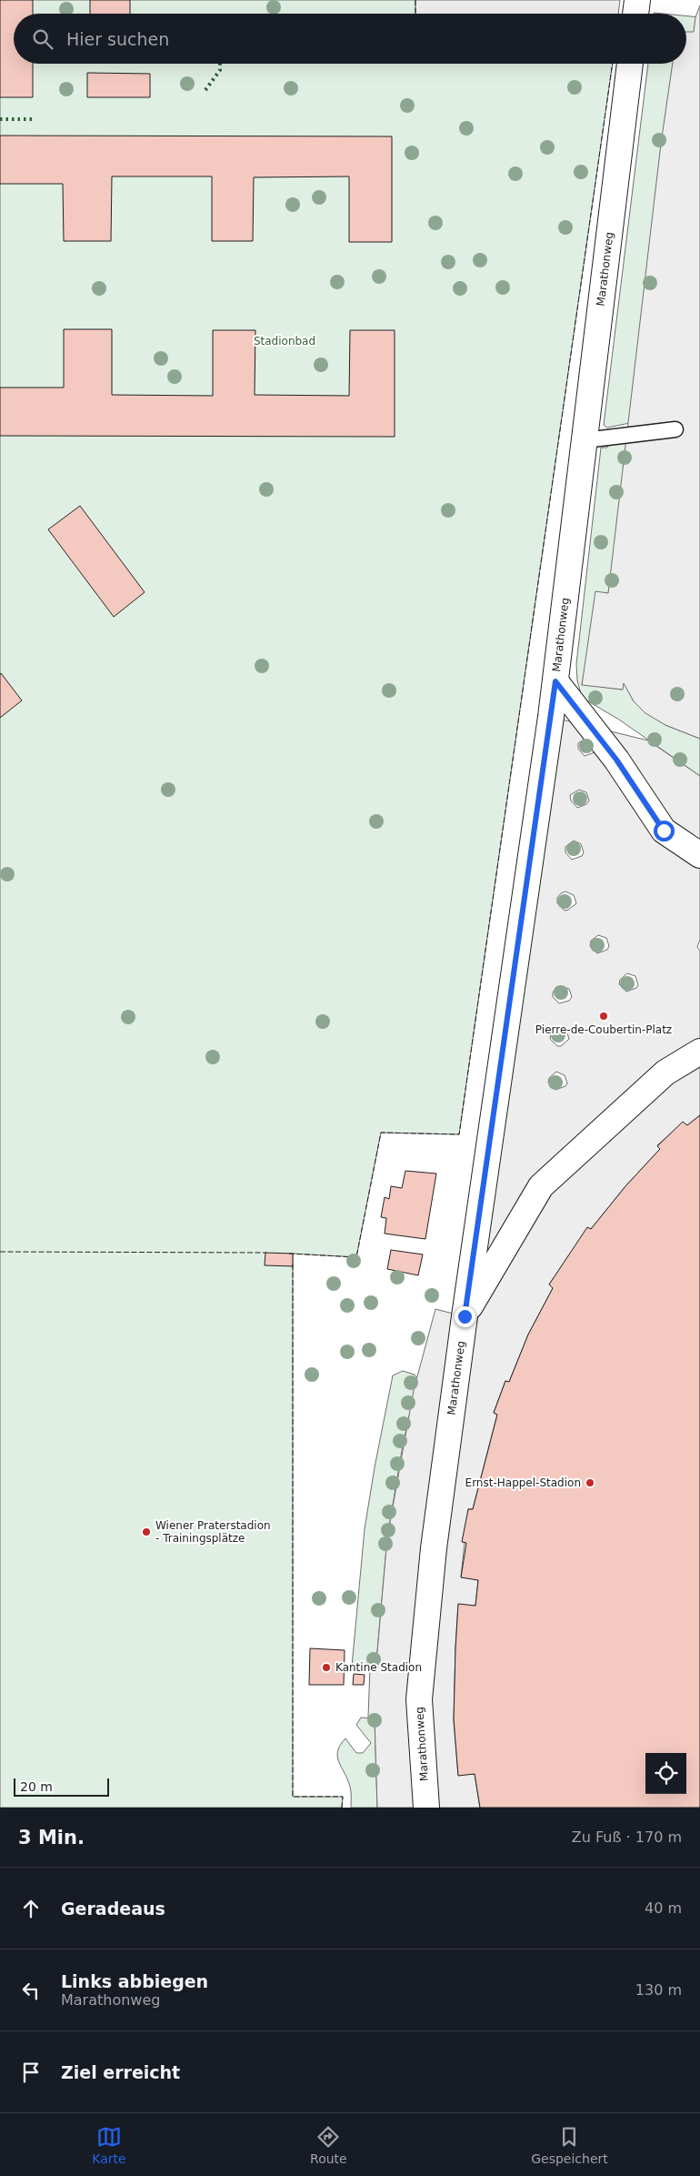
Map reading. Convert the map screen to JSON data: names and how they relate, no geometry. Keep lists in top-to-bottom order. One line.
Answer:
{"streets":{"street":["Marathonweg"]},"parks":["Stadionbad"],"places":["Pierre-de-Coubertin-Platz","Ernst-Happel-Stadion","Wiener Praterstadion - Trainingsplätze","Kantine Stadion"],"scale_bar":"20 m","page":{"search":"Hier suchen","scale":"20 m","heading":["3 Min.","Zu Fuß · 170 m"],"list":[["Geradeaus","40 m"],["Links abbiegen","Marathonweg","130 m"],"Ziel erreicht"],"nav":["Karte","Route","Gespeichert"]}}
